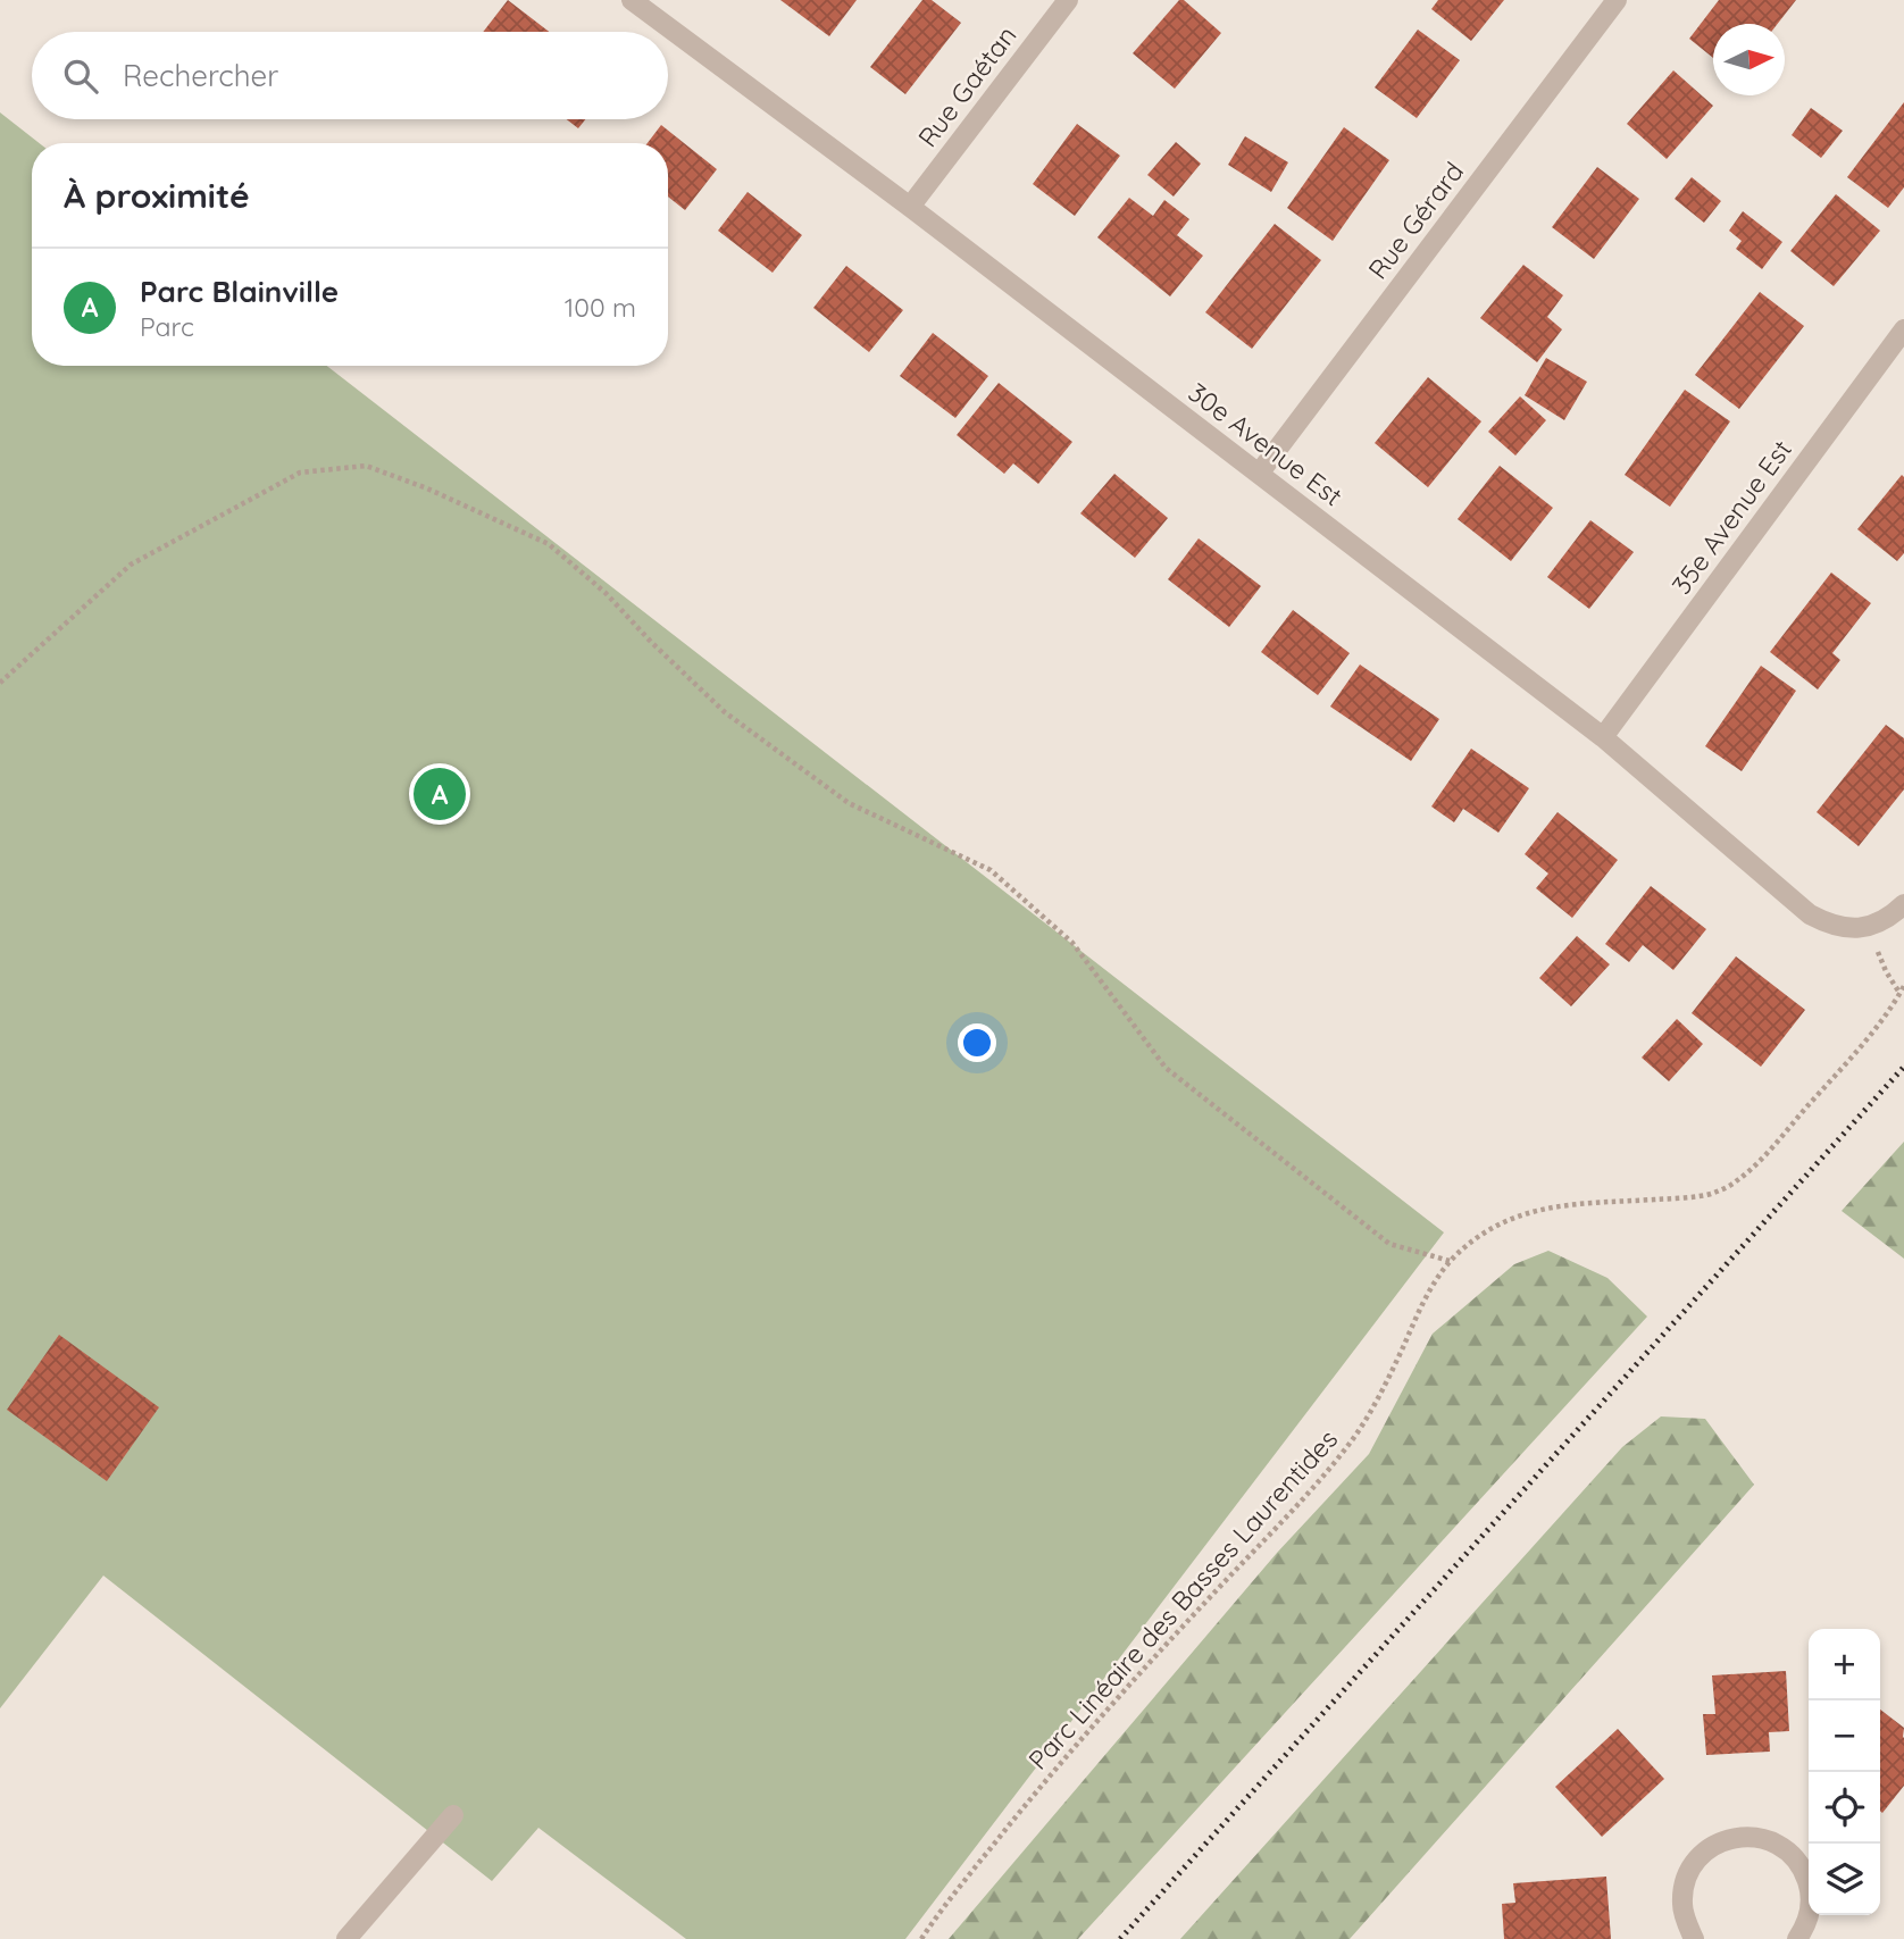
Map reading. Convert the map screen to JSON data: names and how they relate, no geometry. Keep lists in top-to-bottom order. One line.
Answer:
{"streets":{"street":["Rue Gaétan","Rue Gérard","30e Avenue Est","35e Avenue Est"],"path":["Parc Linéaire des Basses Laurentides"]},"crossings":[["Rue Gaétan","30e Avenue Est"],["Rue Gérard","30e Avenue Est"],["30e Avenue Est","35e Avenue Est"]],"north":"right","page":{"search":"Rechercher","heading":"À proximité","list":[{"mark":"A","name":"Parc Blainville","note":"Parc","value":"100 m"}],"pins":"A","map_buttons":["+","−"]}}
